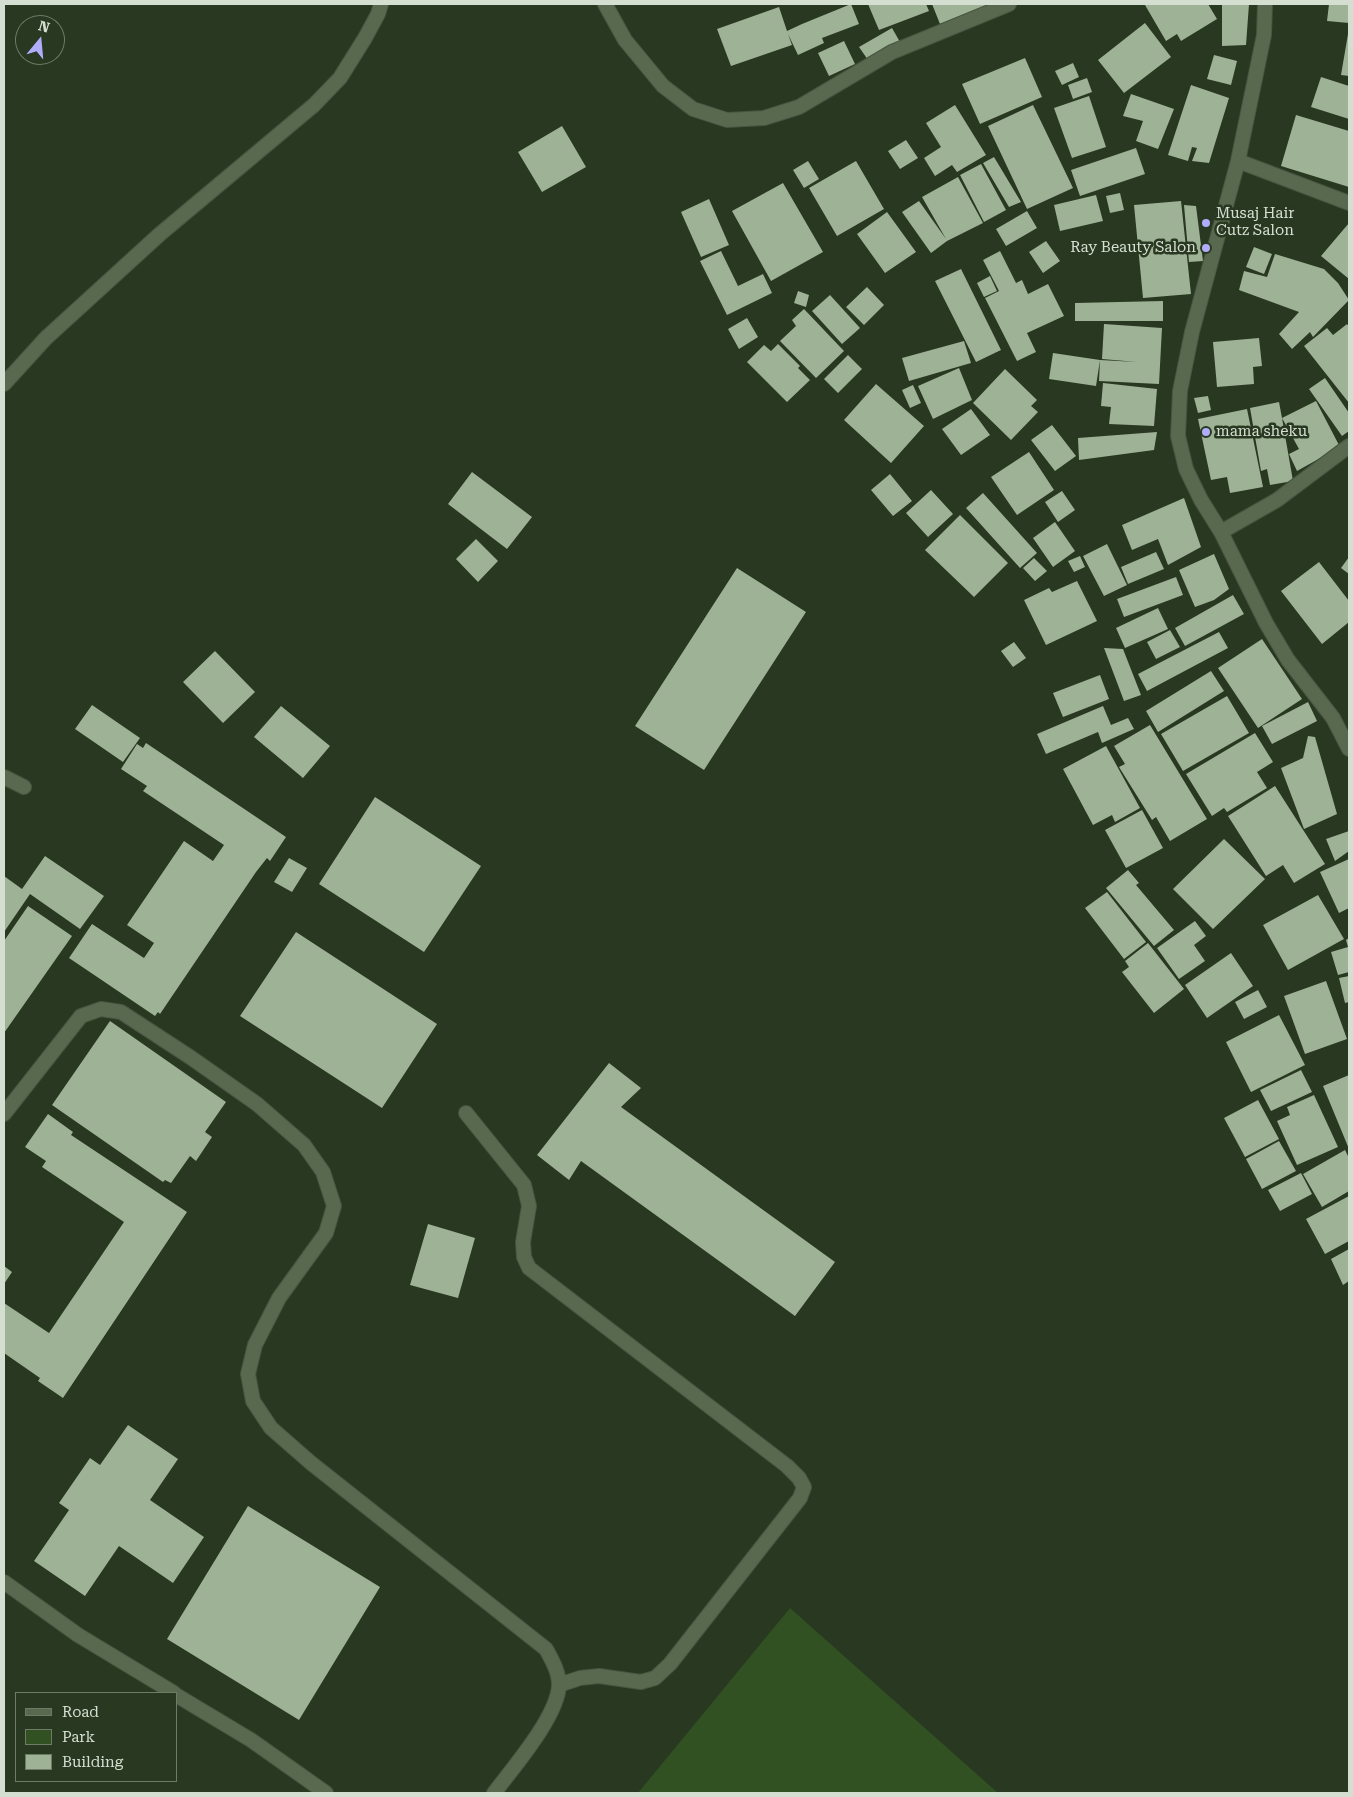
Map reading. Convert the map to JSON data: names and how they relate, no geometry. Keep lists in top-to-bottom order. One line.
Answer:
{"places":["Musaj Hair Cutz Salon","Ray Beauty Salon","mama sheku"],"legend":["Road","Park","Building"],"north":"top"}
